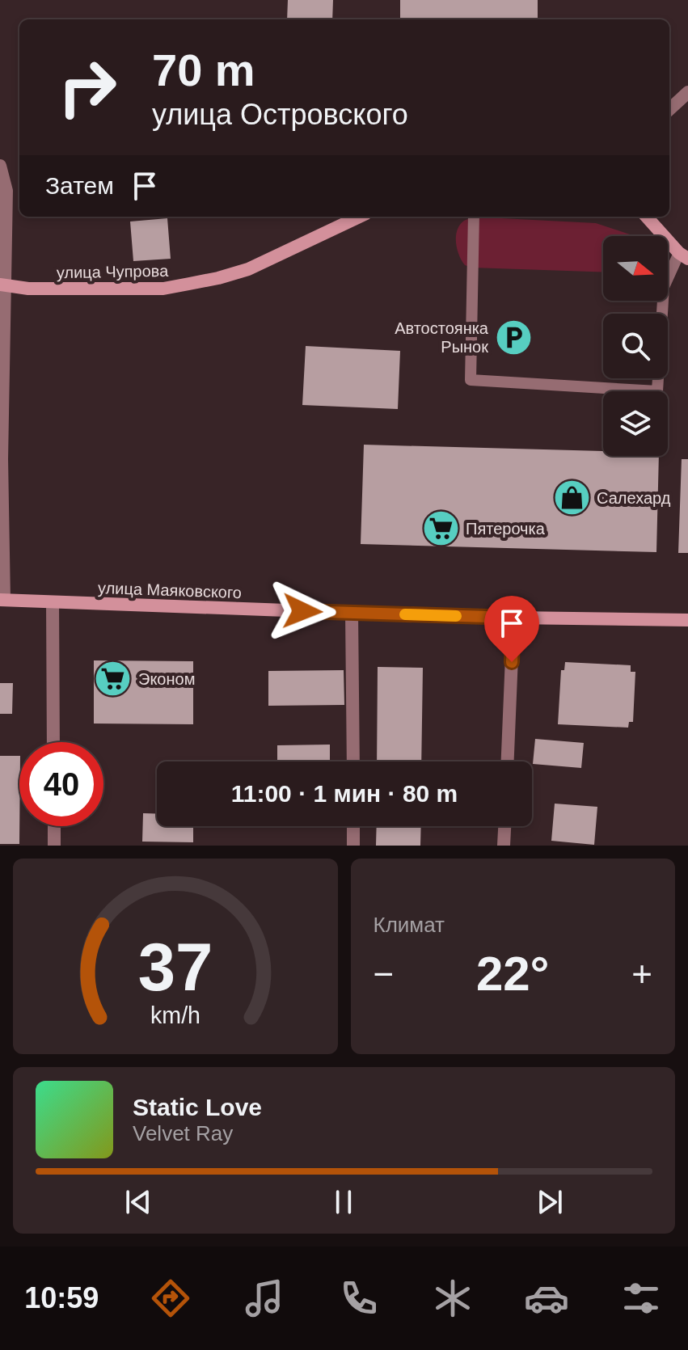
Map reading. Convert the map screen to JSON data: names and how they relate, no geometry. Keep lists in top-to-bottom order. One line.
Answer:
{"streets":{"street":["улица Чупрова","улица Маяковского"]},"places":{"parking":["Автостоянка Рынок"],"shop":["Салехард"],"supermarket":["Пятерочка","Эконом"]},"north":"right","page":{"turn":["70 m","улица Островского"],"then":"Затем","limit":"40","trip":"11:00 · 1 мин · 80 m","tile":"Климат","heat":["−","22°","+"],"song":["Static Love","Velvet Ray"],"tabs":"10:59","gauge":["37","km/h"]}}
